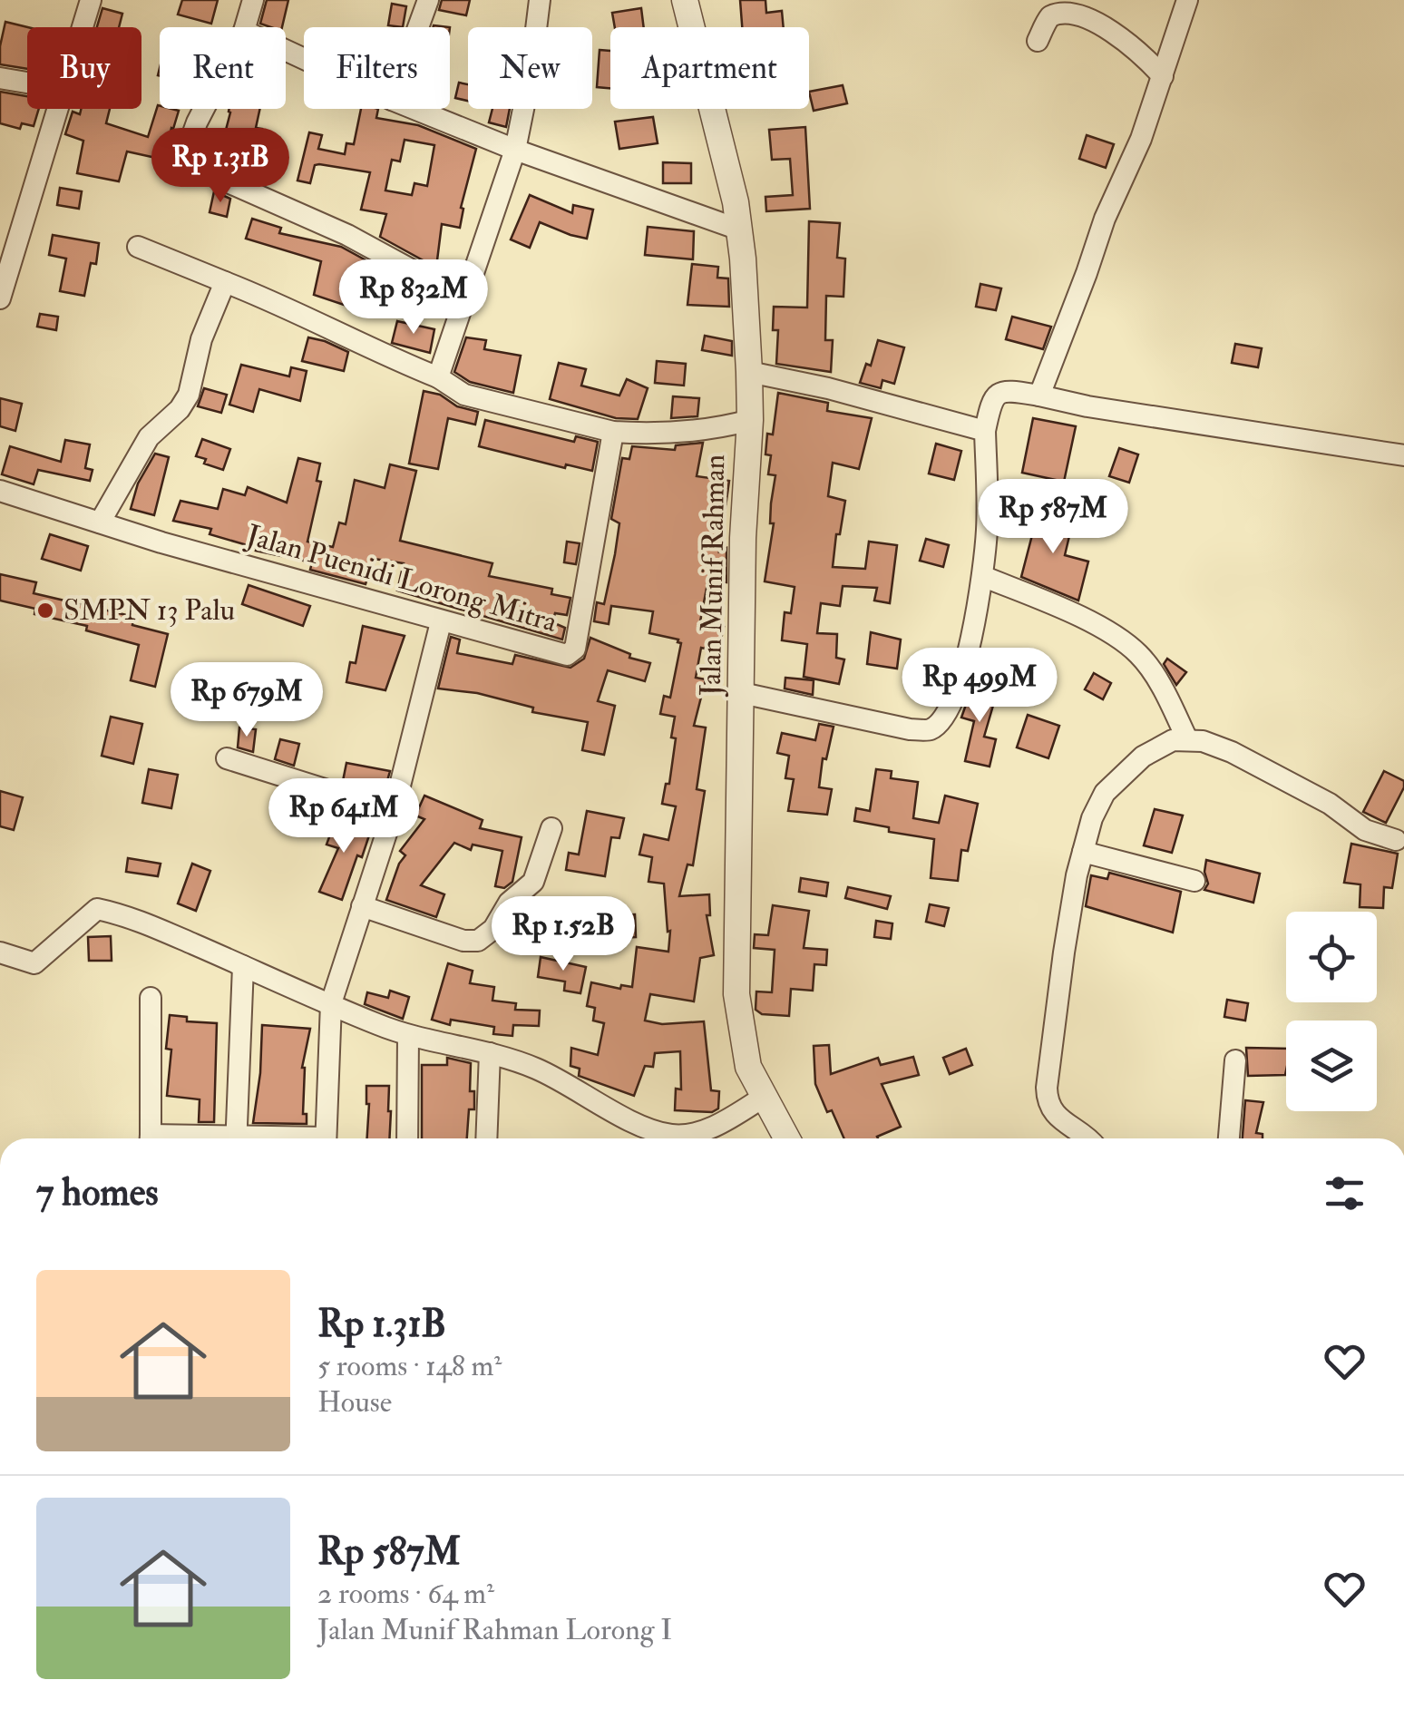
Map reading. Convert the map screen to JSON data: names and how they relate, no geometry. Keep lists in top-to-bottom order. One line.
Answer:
{"streets":{"street":["Jalan Munif Rahman","Jalan Puenidi Lorong Mitra"]},"places":["SMPN 13 Palu"],"page":{"chip":["Buy","Rent","Filters","New","Apartment"],"price":["Rp 1.31B","Rp 832M","Rp 587M","Rp 499M","Rp 679M","Rp 641M","Rp 1.52B"],"heading":"7 homes","list":[{"name":"Rp 1.31B","note":"5 rooms · 148 m² · House"},{"name":"Rp 587M","note":"2 rooms · 64 m² · Jalan Munif Rahman Lorong I"}]}}
